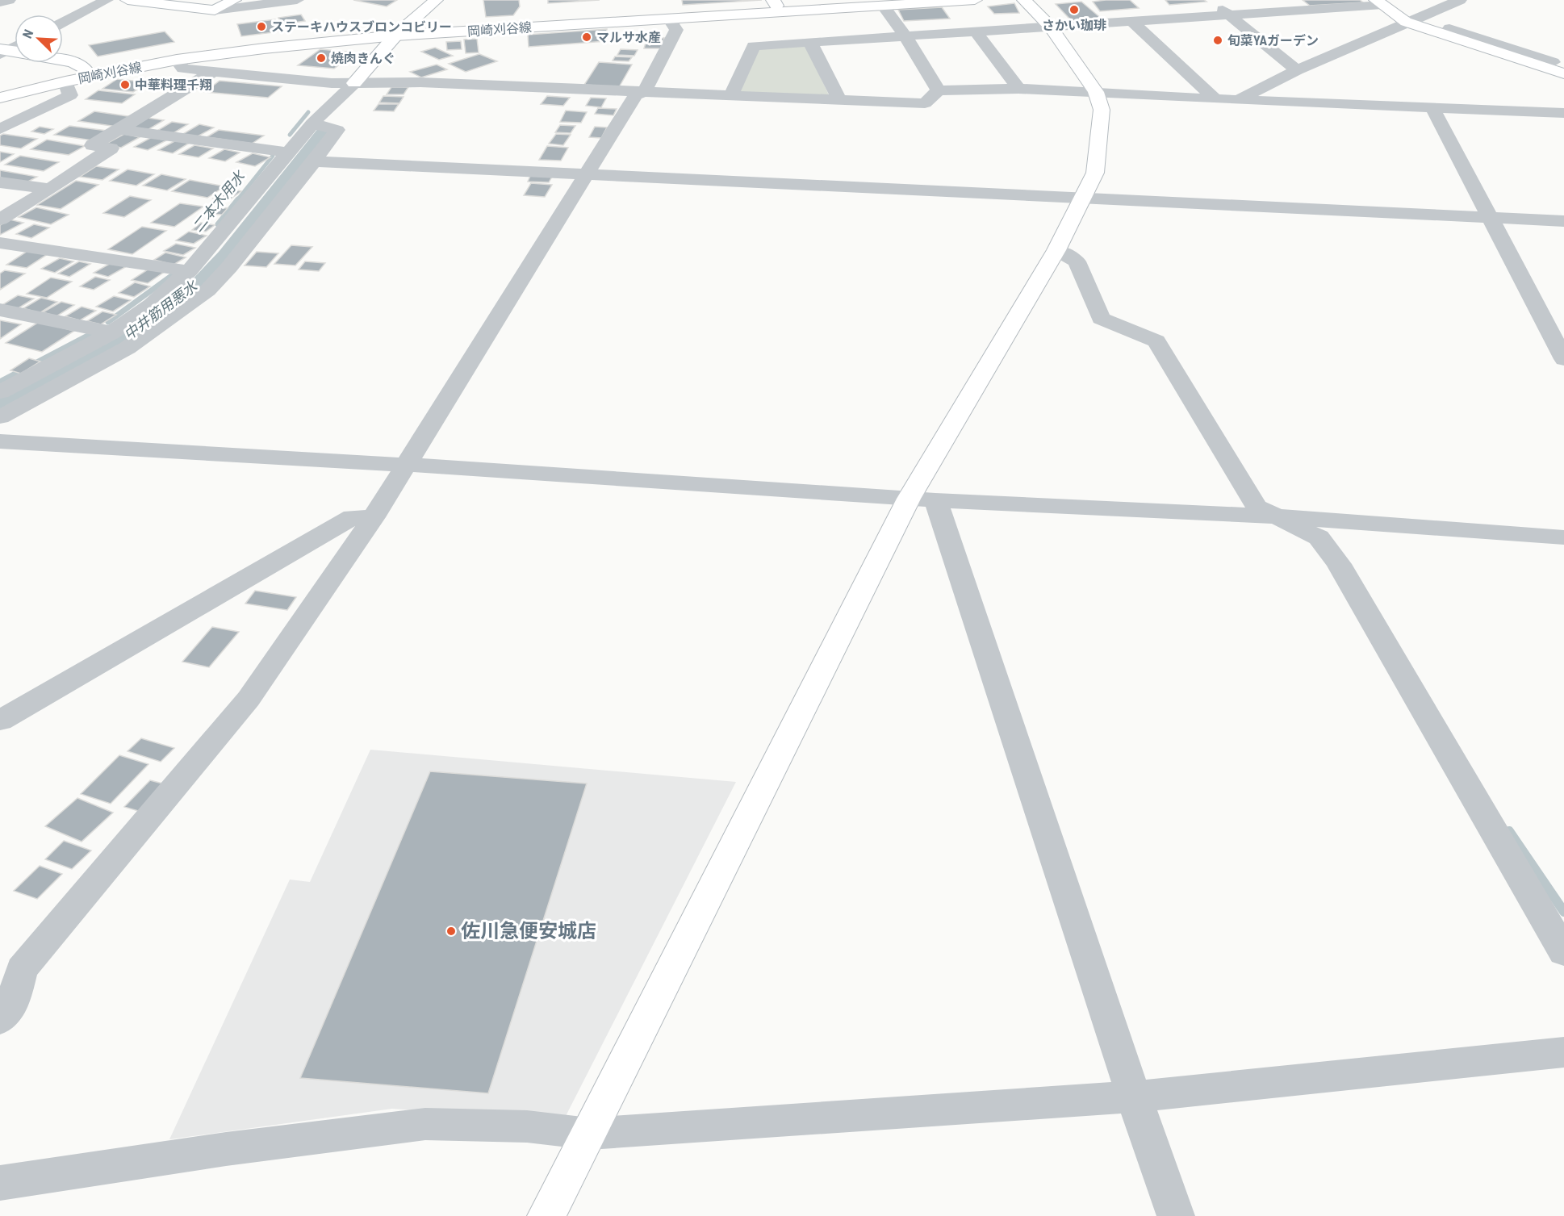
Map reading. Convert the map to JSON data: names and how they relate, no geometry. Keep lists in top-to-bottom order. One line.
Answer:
{"streets":{"street":["岡崎刈谷線"]},"water":["二本木用水","中井筋用悪水"],"places":["さかい珈琲","ステーキハウスブロンコビリー","マルサ水産","旬菜YAガーデン","焼肉きんぐ","中華料理千翔","佐川急便安城店"],"north":"top left"}
